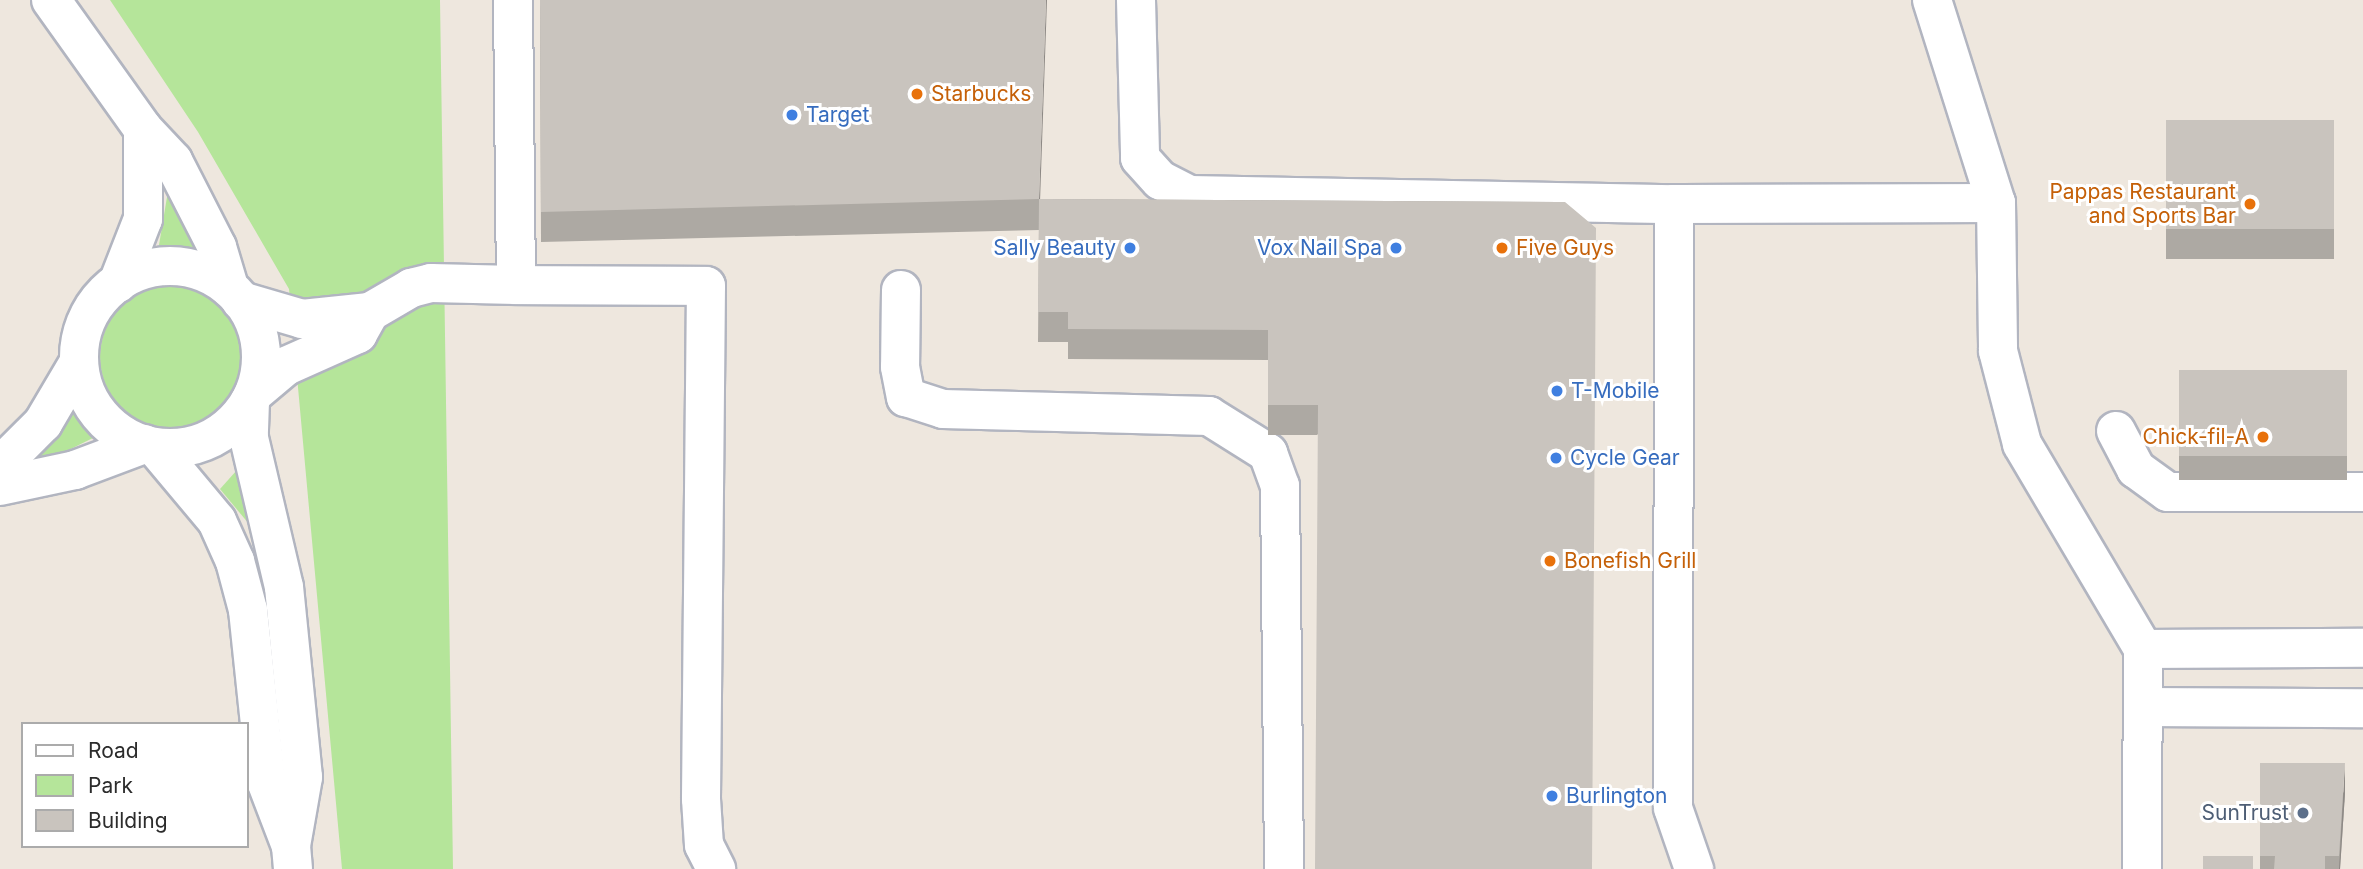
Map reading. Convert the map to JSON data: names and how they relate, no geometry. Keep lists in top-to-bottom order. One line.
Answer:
{"places":["Starbucks","Target","Pappas Restaurant and Sports Bar","Sally Beauty","Vox Nail Spa","Five Guys","T-Mobile","Chick-fil-A","Cycle Gear","Bonefish Grill","Burlington","SunTrust"],"legend":["Road","Park","Building"]}
